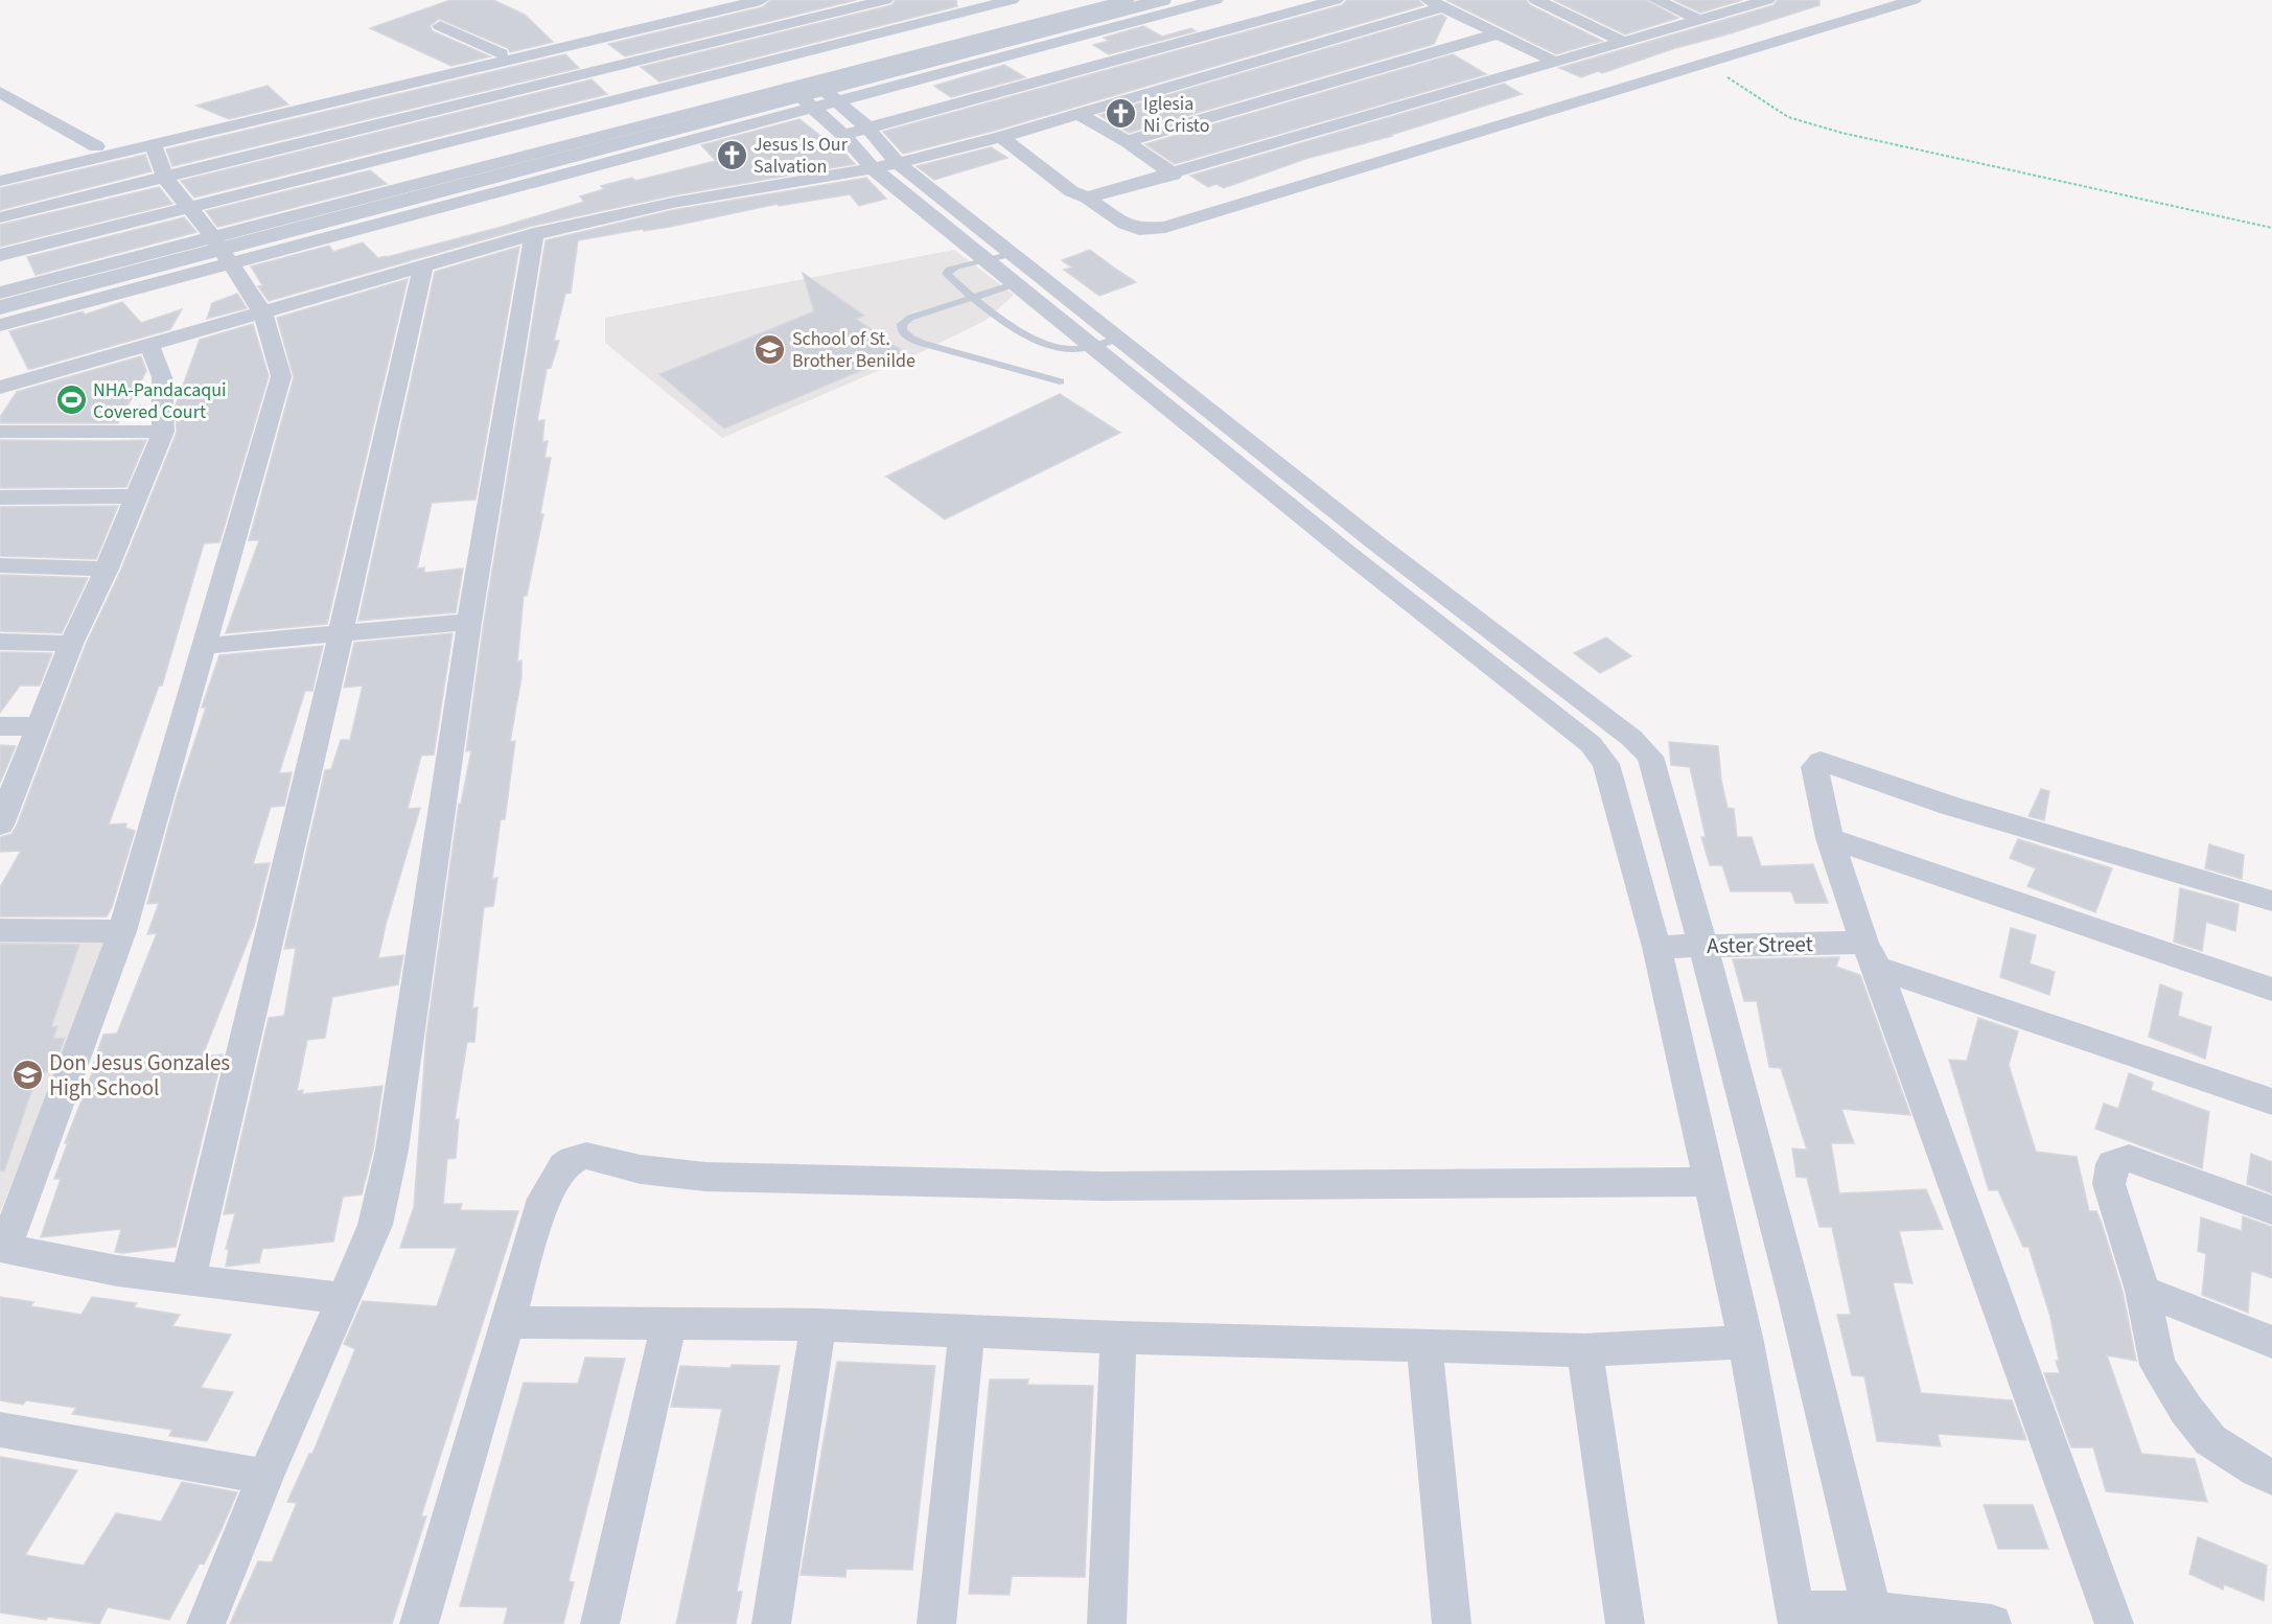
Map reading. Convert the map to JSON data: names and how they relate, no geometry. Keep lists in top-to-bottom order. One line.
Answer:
{"streets":{"street":["Aster Street"]},"places":{"church":["Iglesia Ni Cristo","Jesus Is Our Salvation"],"school or university":["School of St. Brother Benilde","Don Jesus Gonzales High School"],"sports":["NHA-Pandacaqui Covered Court"]}}
